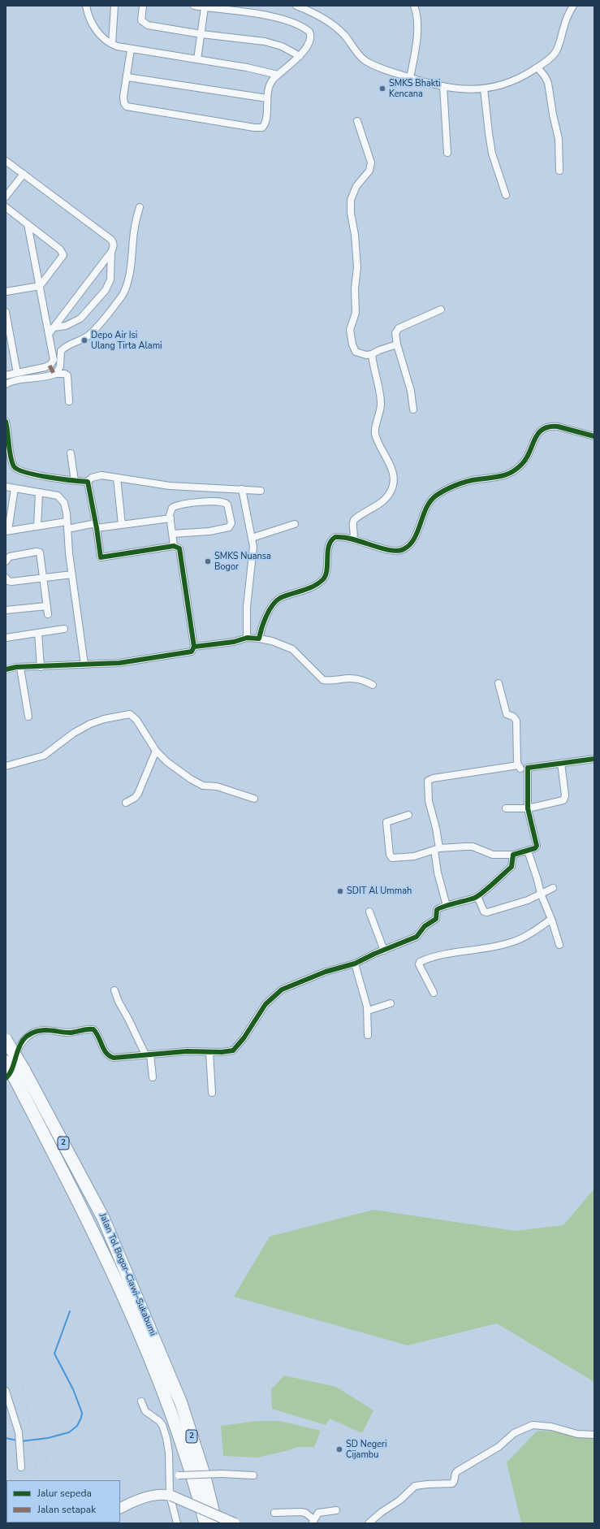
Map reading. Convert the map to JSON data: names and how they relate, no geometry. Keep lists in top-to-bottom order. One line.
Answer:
{"streets":{"highway":["2","Jalan Tol Bogor–Ciawi–Sukabumi"]},"places":["SMKS Bhakti Kencana","Depo Air Isi Ulang Tirta Alami","SMKS Nuansa Bogor","SDIT Al Ummah","SD Negeri Cijambu"],"legend":["Jalur sepeda","Jalan setapak"]}
